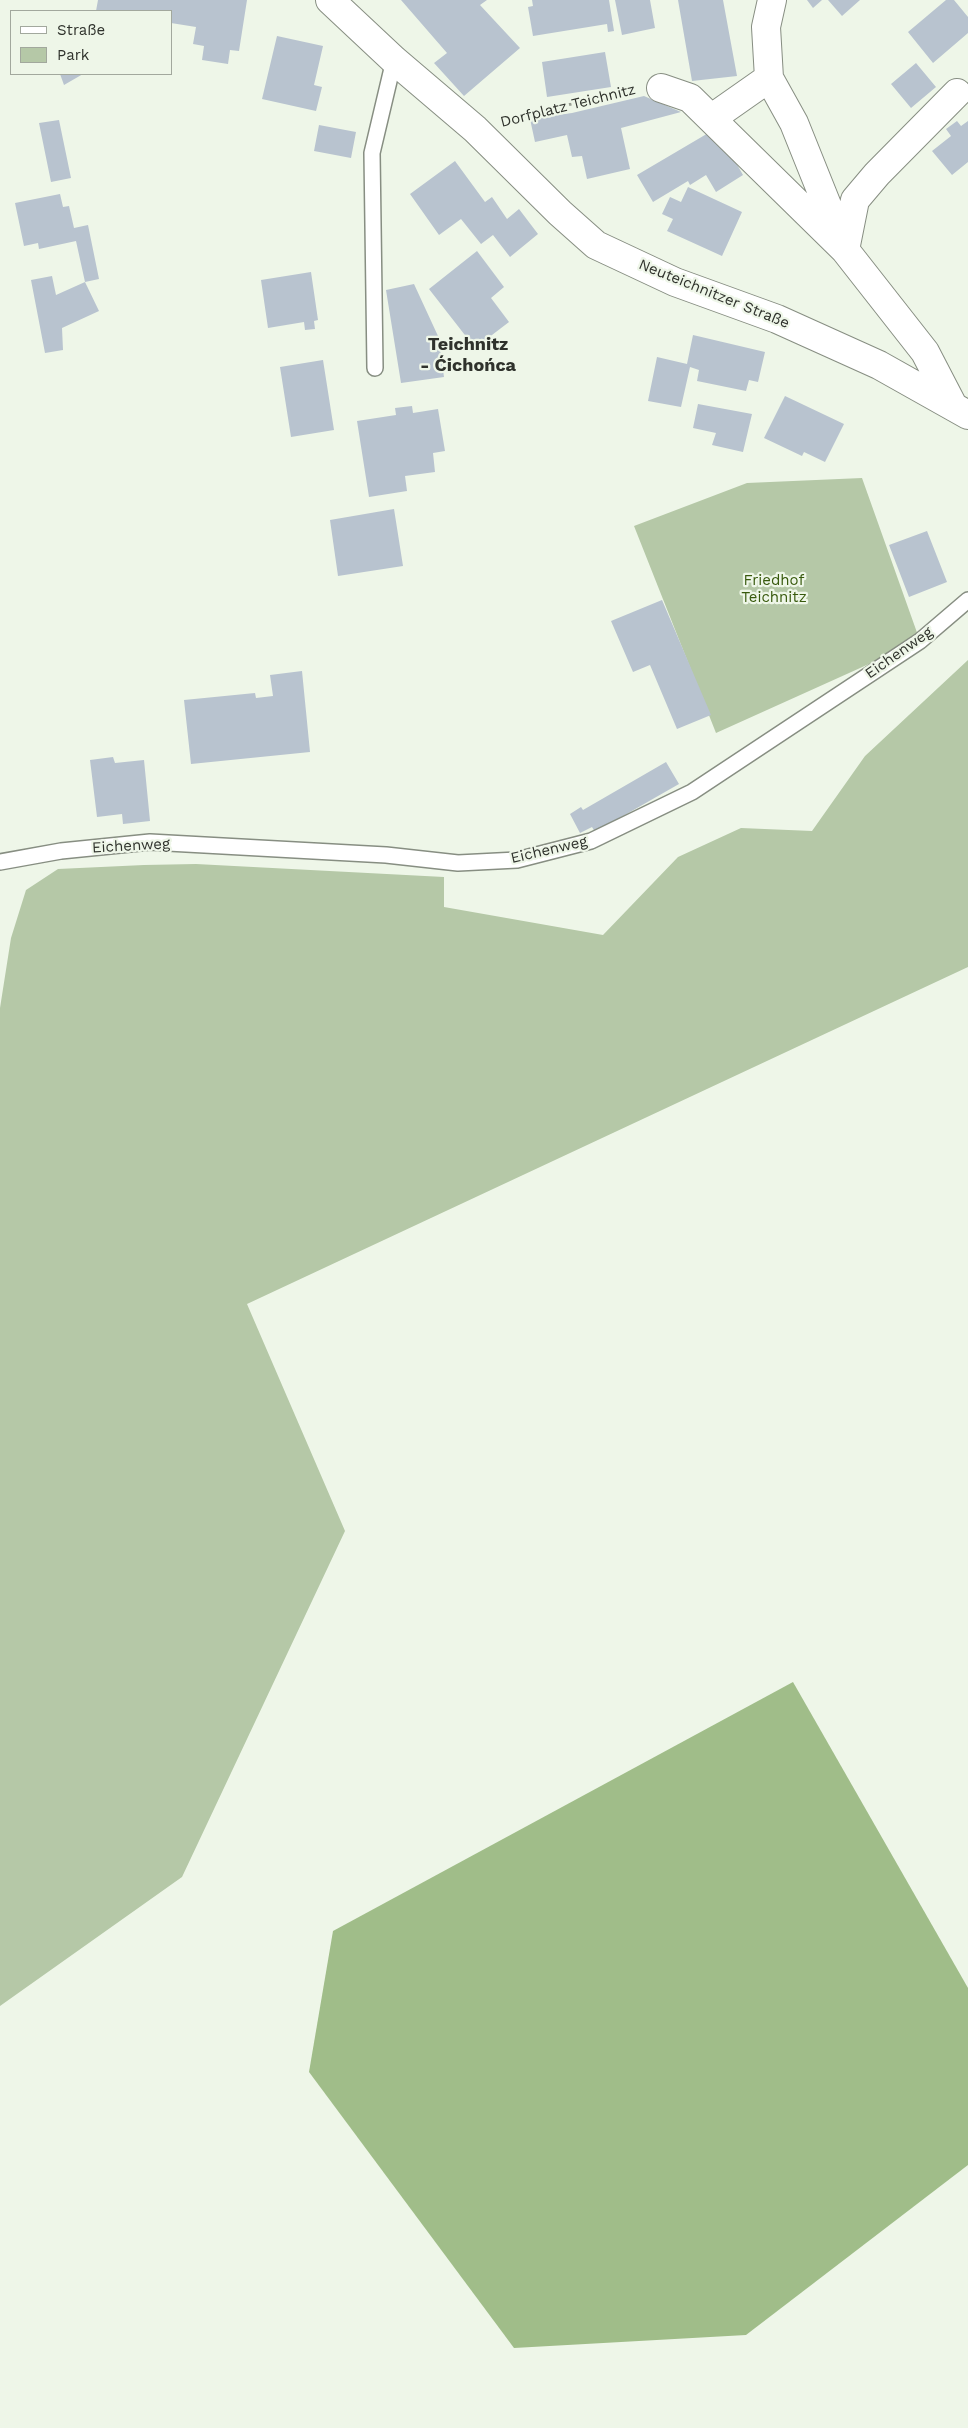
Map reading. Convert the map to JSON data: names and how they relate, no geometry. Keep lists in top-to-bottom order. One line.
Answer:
{"streets":{"street":["Neuteichnitzer Straße"],"lane":["Eichenweg"],"path":["Dorfplatz Teichnitz"]},"crossings":[["Dorfplatz Teichnitz","Neuteichnitzer Straße"]],"districts":["Teichnitz - Ćichońca"],"parks":["Friedhof Teichnitz"],"legend":["Straße","Park"]}
